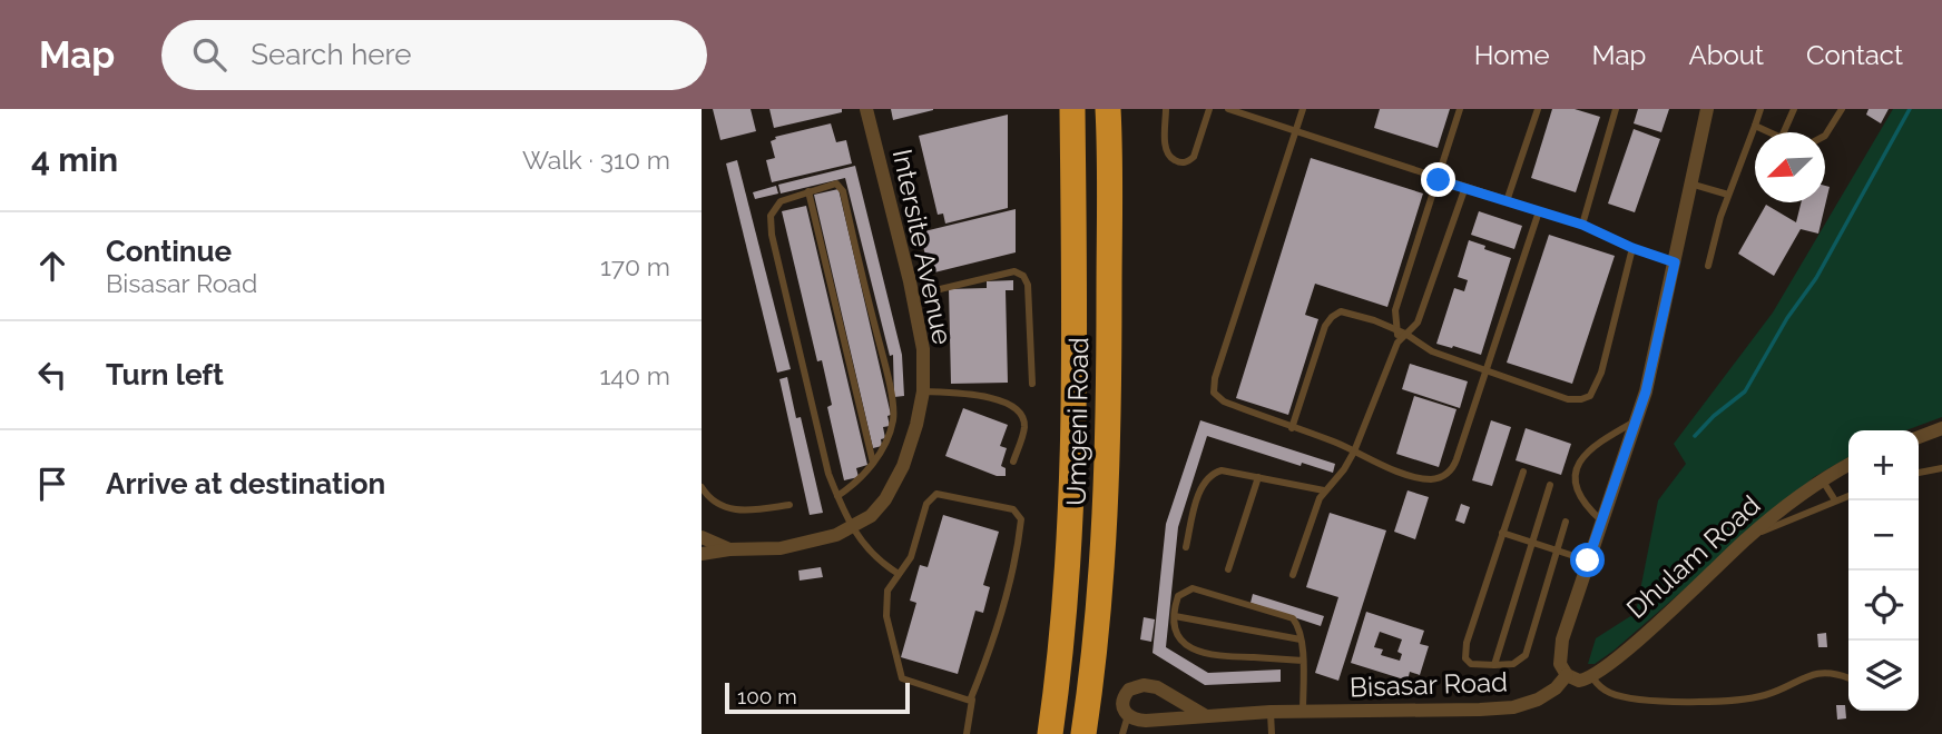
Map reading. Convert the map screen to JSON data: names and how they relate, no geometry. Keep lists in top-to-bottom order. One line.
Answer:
{"streets":{"highway":["Umgeni Road"],"street":["Intersite Avenue","Dhulam Road","Bisasar Road"]},"scale_bar":"100 m","north":"bottom left","page":{"header":"Map","search":"Search here","nav":["Home","Map","About","Contact"],"heading":["4 min","Walk · 310 m"],"list":[["Continue","Bisasar Road","170 m"],["Turn left","140 m"],"Arrive at destination"],"map_buttons":["+","−"],"scale":"100 m"}}
